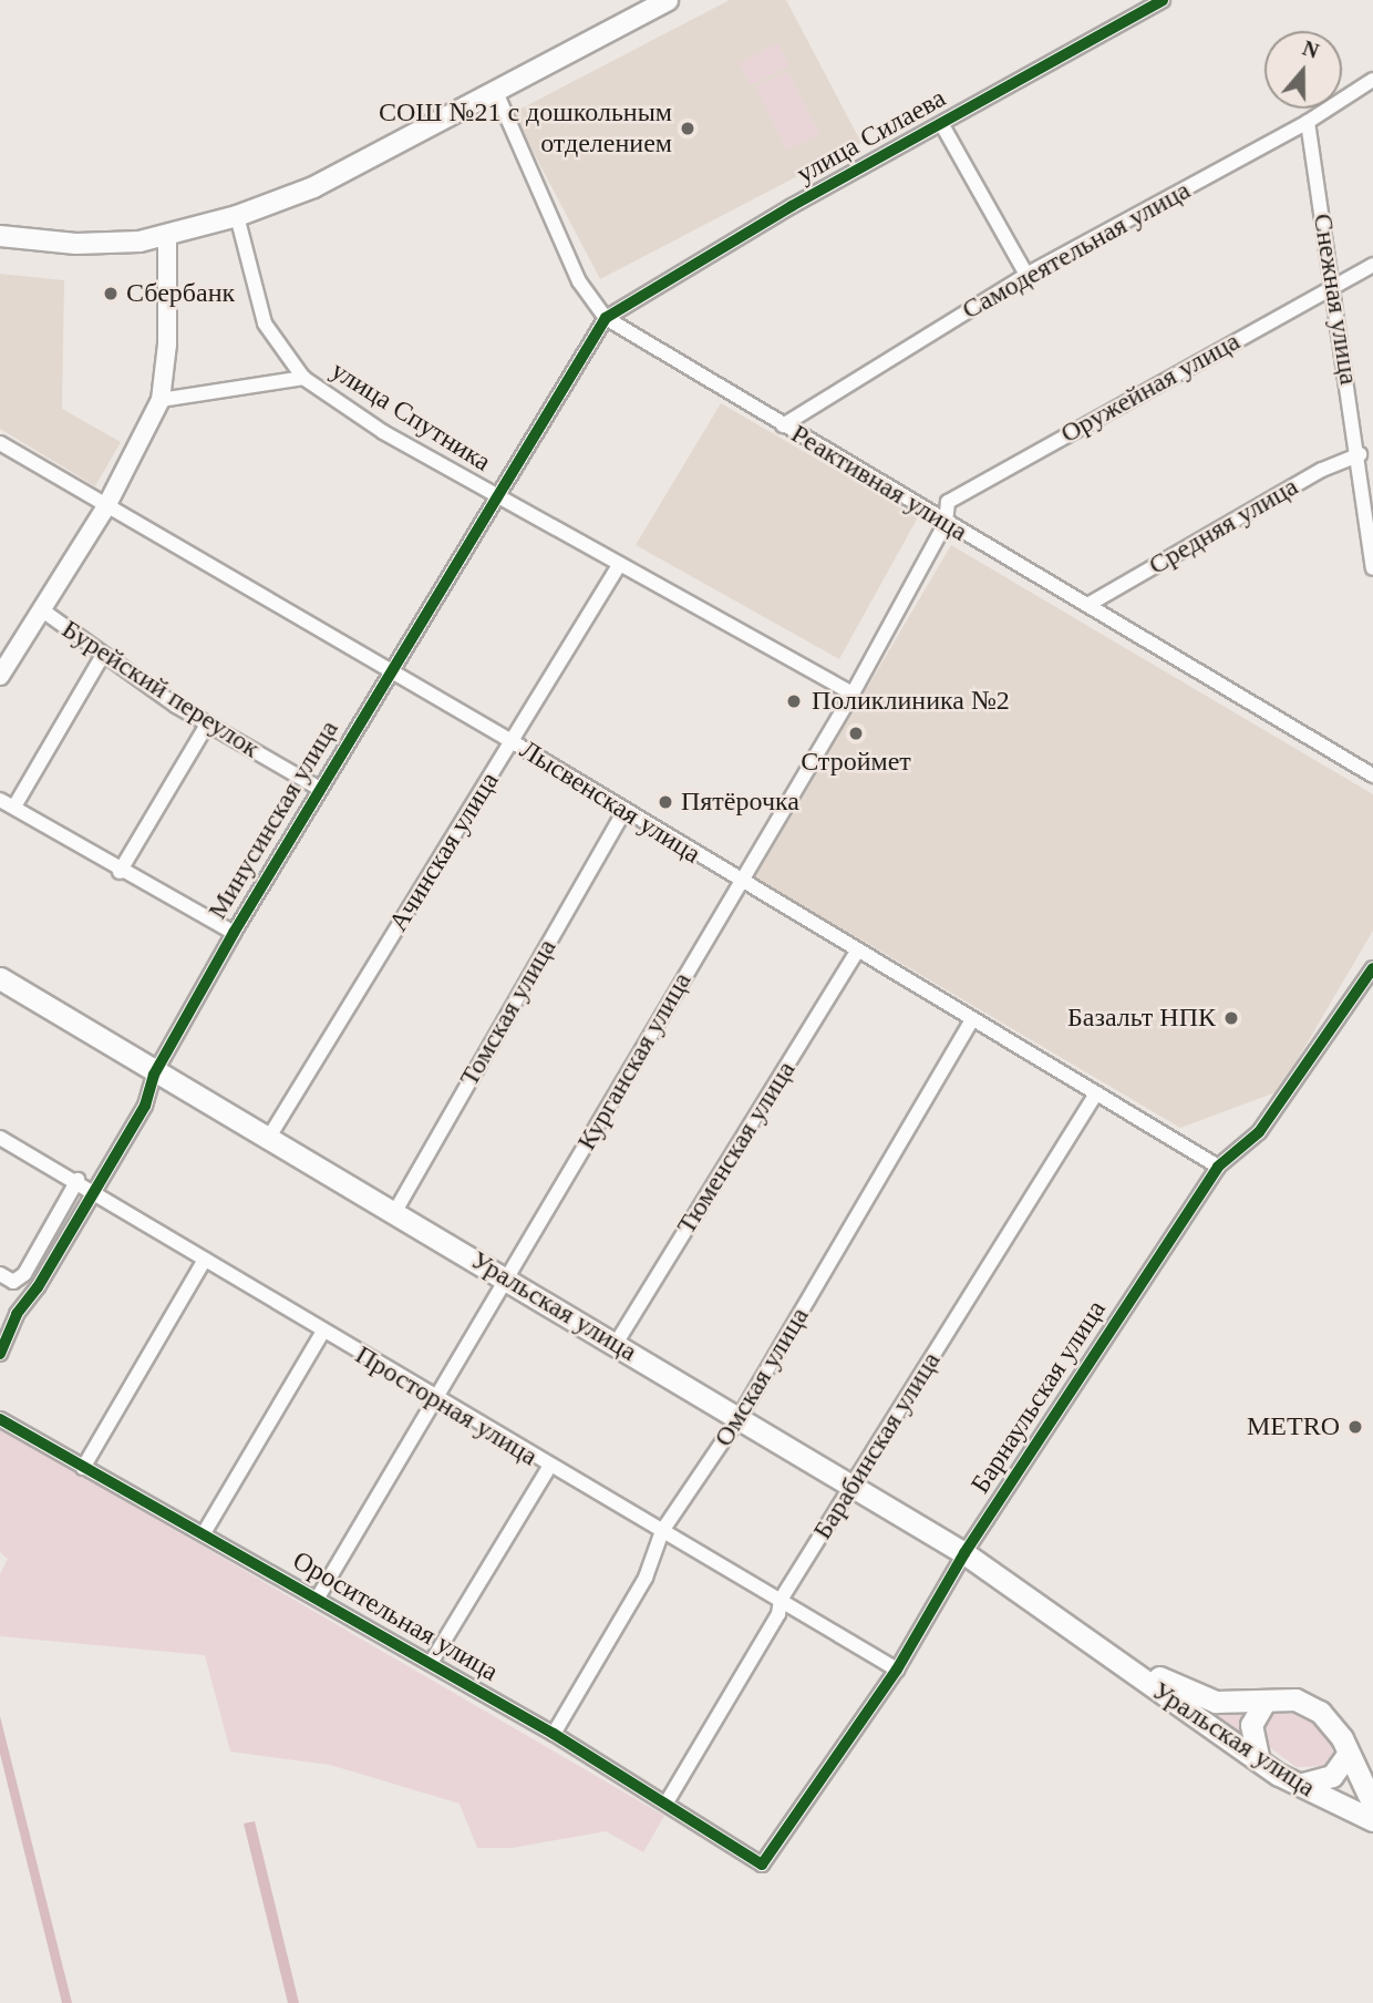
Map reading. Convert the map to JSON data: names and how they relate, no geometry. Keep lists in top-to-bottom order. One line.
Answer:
{"streets":{"main road":["Уральская улица"],"street":["улица Силаева","Самодеятельная улица","Снежная улица","Оружейная улица","улица Спутника","Реактивная улица","Средняя улица","Бурейский переулок","Лысвенская улица","Минусинская улица","Ачинская улица","Томская улица","Курганская улица","Тюменская улица","Омская улица","Барнаульская улица","Просторная улица","Барабинская улица","Оросительная улица"]},"crossings":[["улица Силаева","Реактивная улица"],["улица Силаева","Минусинская улица"],["Самодеятельная улица","Снежная улица"],["Самодеятельная улица","Реактивная улица"],["Снежная улица","Оружейная улица"],["Снежная улица","Средняя улица"],["Оружейная улица","Реактивная улица"],["Оружейная улица","Курганская улица"],["улица Спутника","Минусинская улица"],["улица Спутника","Ачинская улица"],["улица Спутника","Курганская улица"],["Реактивная улица","Средняя улица"],["Реактивная улица","Минусинская улица"],["Реактивная улица","Курганская улица"],["Бурейский переулок","Минусинская улица"],["Лысвенская улица","Минусинская улица"],["Лысвенская улица","Ачинская улица"],["Лысвенская улица","Томская улица"],["Лысвенская улица","Курганская улица"],["Лысвенская улица","Тюменская улица"],["Лысвенская улица","Омская улица"],["Лысвенская улица","Барнаульская улица"],["Лысвенская улица","Барабинская улица"],["Минусинская улица","Уральская улица"],["Минусинская улица","Просторная улица"],["Ачинская улица","Уральская улица"],["Томская улица","Уральская улица"],["Курганская улица","Уральская улица"],["Курганская улица","Просторная улица"],["Курганская улица","Оросительная улица"],["Тюменская улица","Уральская улица"],["Уральская улица","Омская улица"],["Уральская улица","Барнаульская улица"],["Уральская улица","Барабинская улица"],["Омская улица","Просторная улица"],["Омская улица","Оросительная улица"],["Барнаульская улица","Просторная улица"],["Барнаульская улица","Оросительная улица"],["Просторная улица","Барабинская улица"],["Барабинская улица","Оросительная улица"]],"places":["СОШ №21 с дошкольным отделением","Сбербанк","Поликлиника №2","Строймет","Пятёрочка","Базальт НПК","METRO"],"north":"top"}
